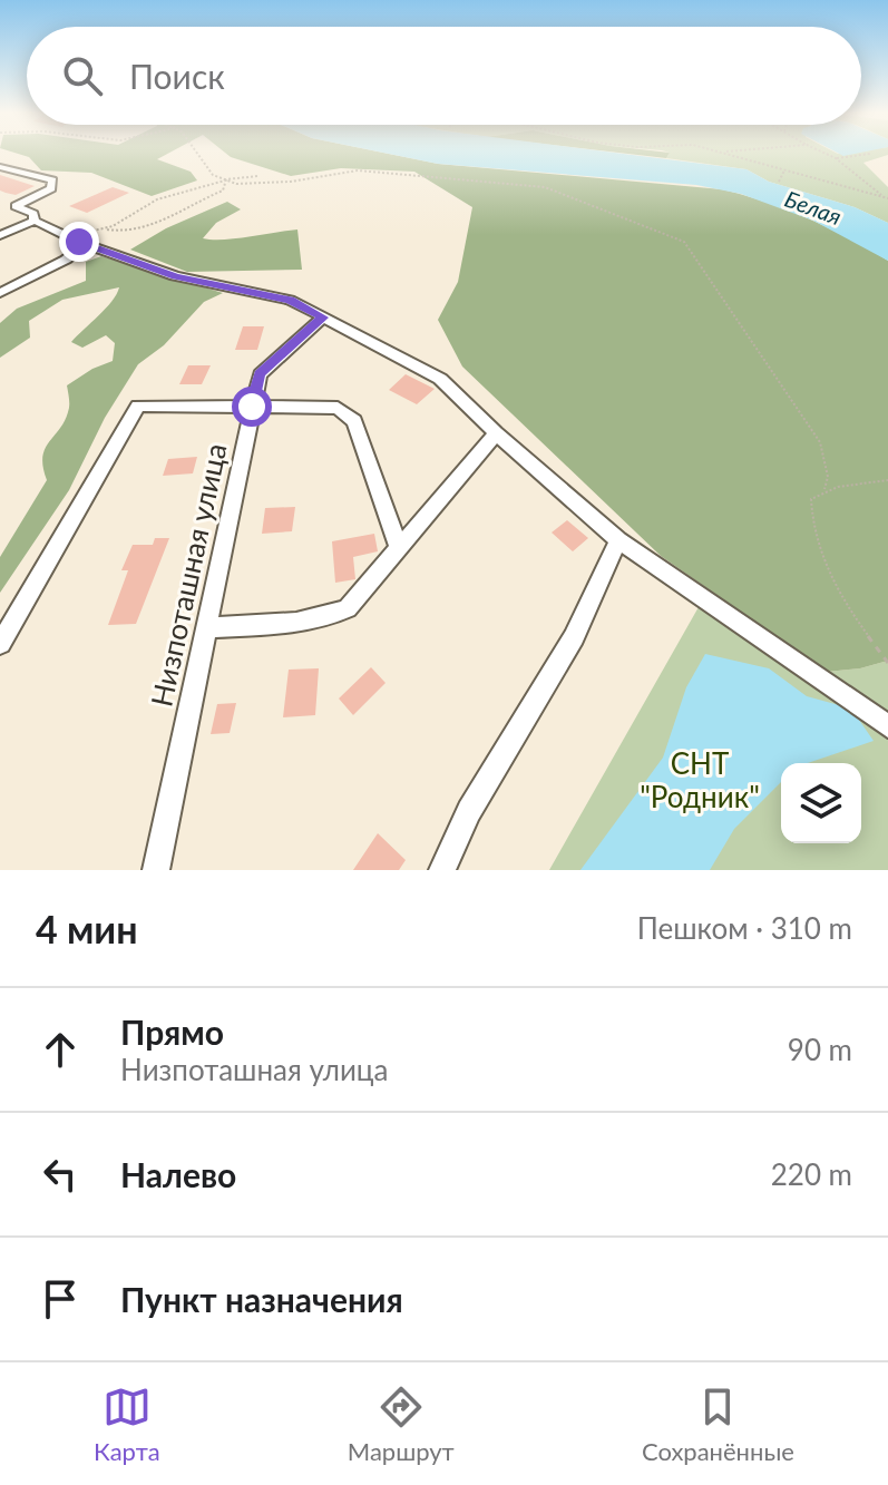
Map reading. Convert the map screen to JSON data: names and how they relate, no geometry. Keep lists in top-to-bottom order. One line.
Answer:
{"streets":{"street":["Низпоташная улица"]},"water":["Белая"],"parks":["СНТ \"Родник\""],"page":{"search":"Поиск","heading":["4 мин","Пешком · 310 m"],"list":[["Прямо","Низпоташная улица","90 m"],["Налево","220 m"],"Пункт назначения"],"nav":["Карта","Маршрут","Сохранённые"]}}
